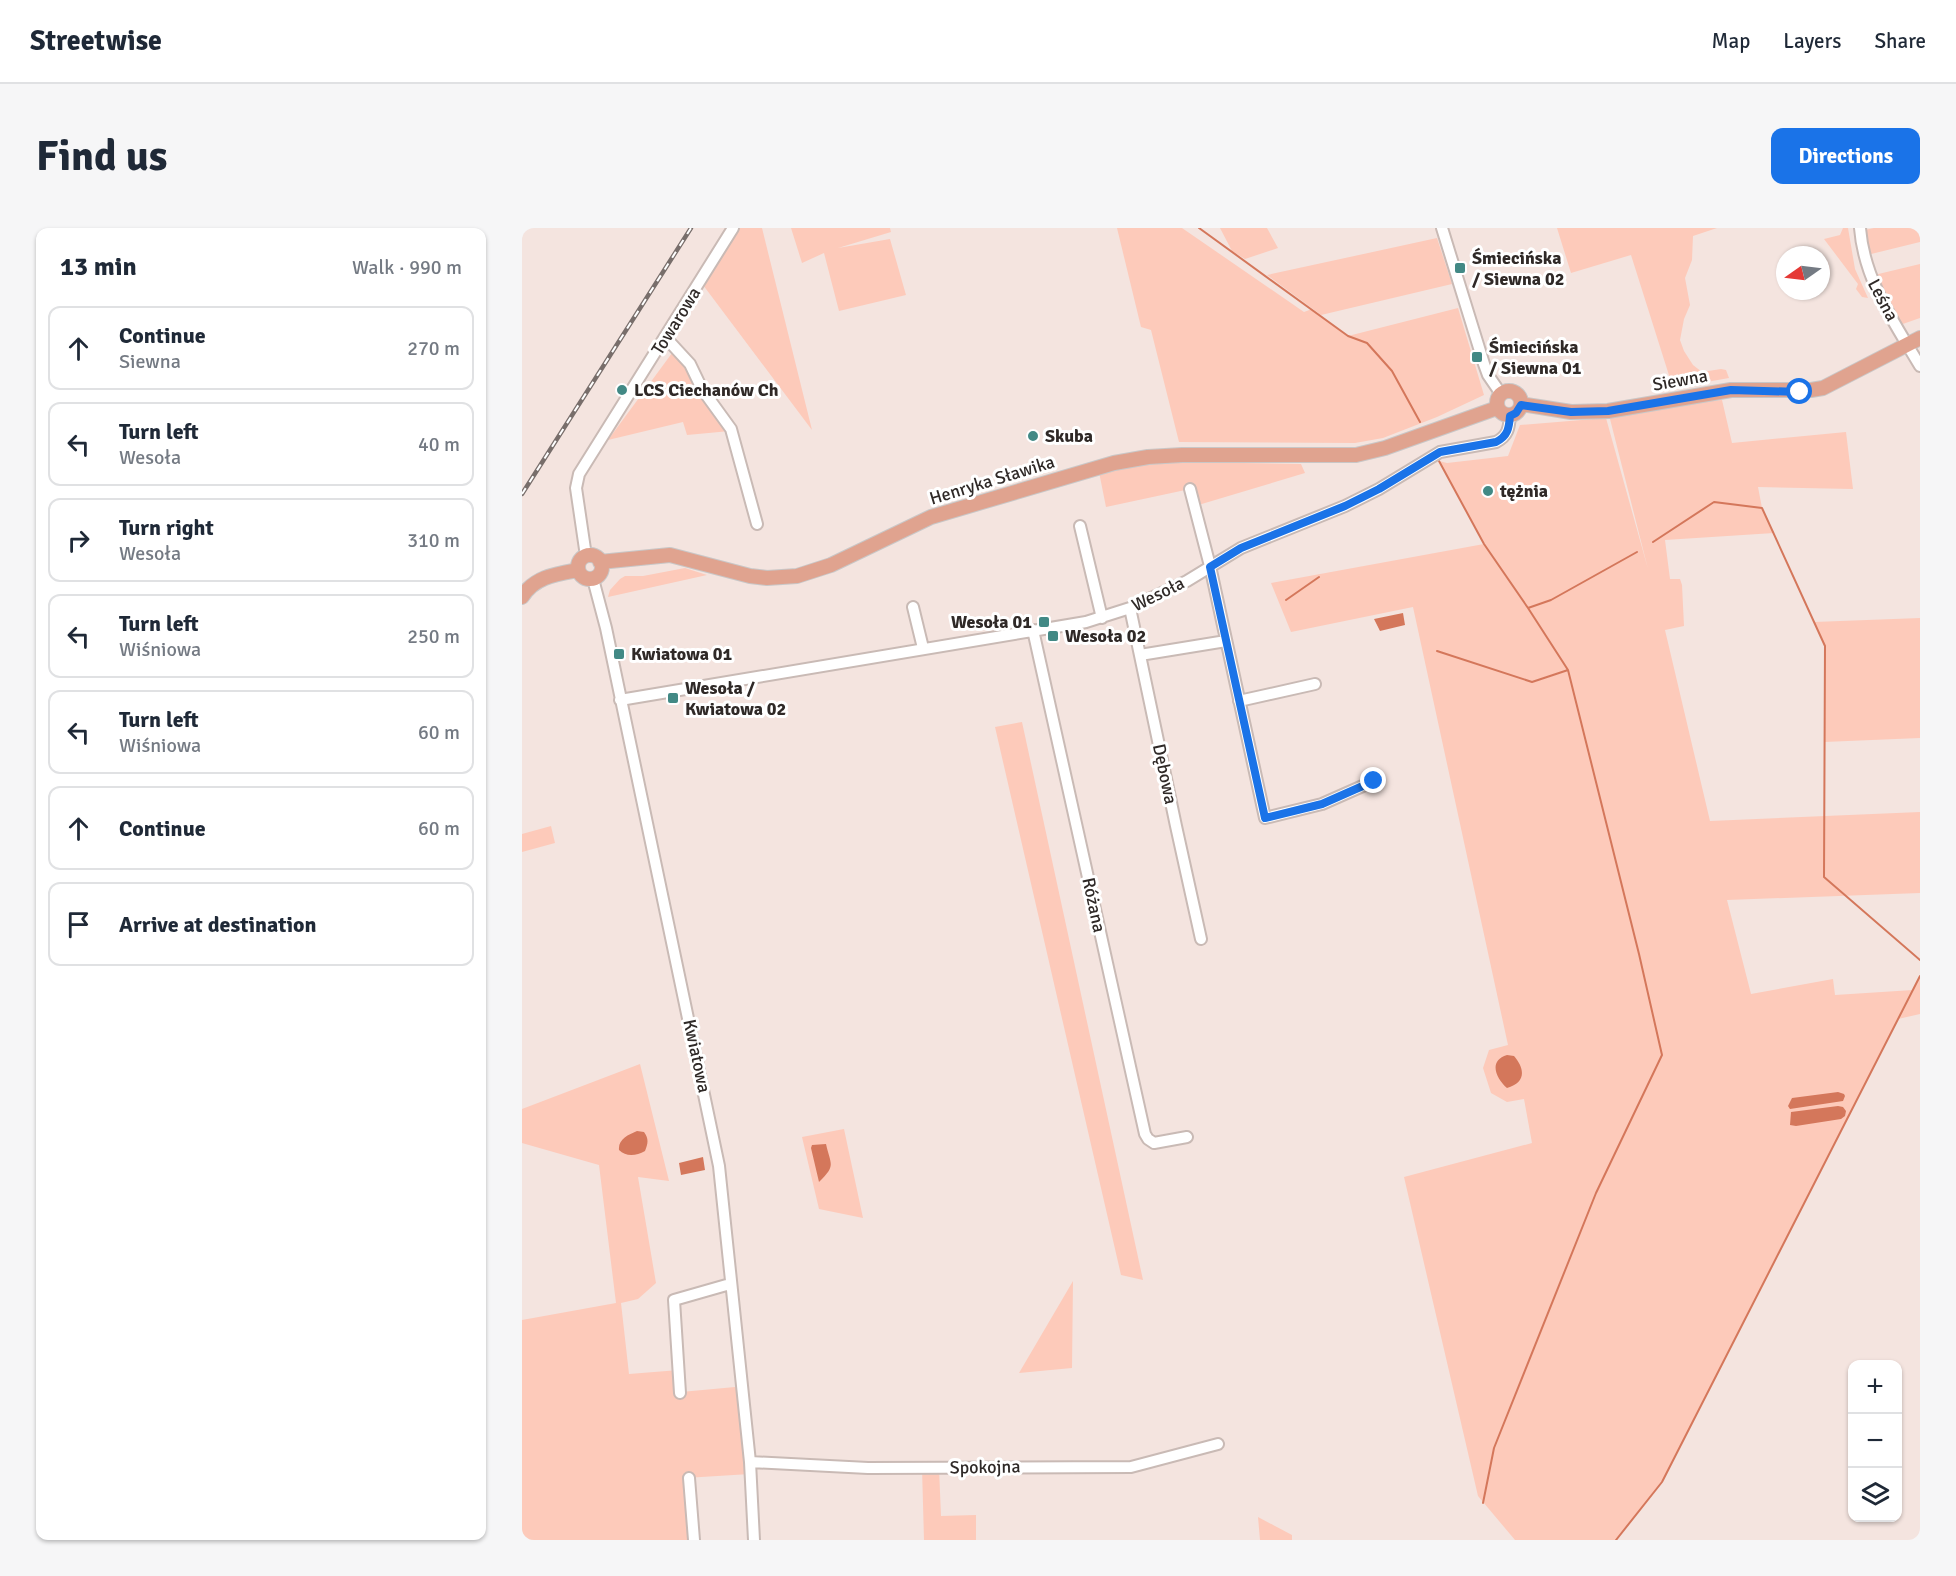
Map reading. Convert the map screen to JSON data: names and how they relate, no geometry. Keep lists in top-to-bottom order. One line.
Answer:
{"streets":{"main road":["Siewna","Henryka Sławika"],"street":["Leśna","Towarowa","Wesoła","Dębowa","Różana","Kwiatowa","Spokojna"]},"crossings":[["Leśna","Siewna"],["Siewna","Henryka Sławika"],["Siewna","Wesoła"],["Henryka Sławika","Wesoła"],["Henryka Sławika","Kwiatowa"],["Wesoła","Dębowa"],["Wesoła","Różana"],["Wesoła","Kwiatowa"],["Kwiatowa","Spokojna"]],"places":{"transit":["Śmiecińska / Siewna 02","Śmiecińska / Siewna 01","Wesoła 01","Wesoła 02","Kwiatowa 01","Wesoła / Kwiatowa 02"],"other":["LCS Ciechanów Ch","Skuba","tężnia"]},"north":"left","page":{"header":"Streetwise","nav":["Map","Layers","Share"],"buttons":"Directions","title":"Find us","heading":["13 min","Walk · 990 m"],"list":[["Continue","Siewna","270 m"],["Turn left","Wesoła","40 m"],["Turn right","Wesoła","310 m"],["Turn left","Wiśniowa","250 m"],["Turn left","Wiśniowa","60 m"],["Continue","60 m"],"Arrive at destination"],"map_buttons":["+","−"]}}
